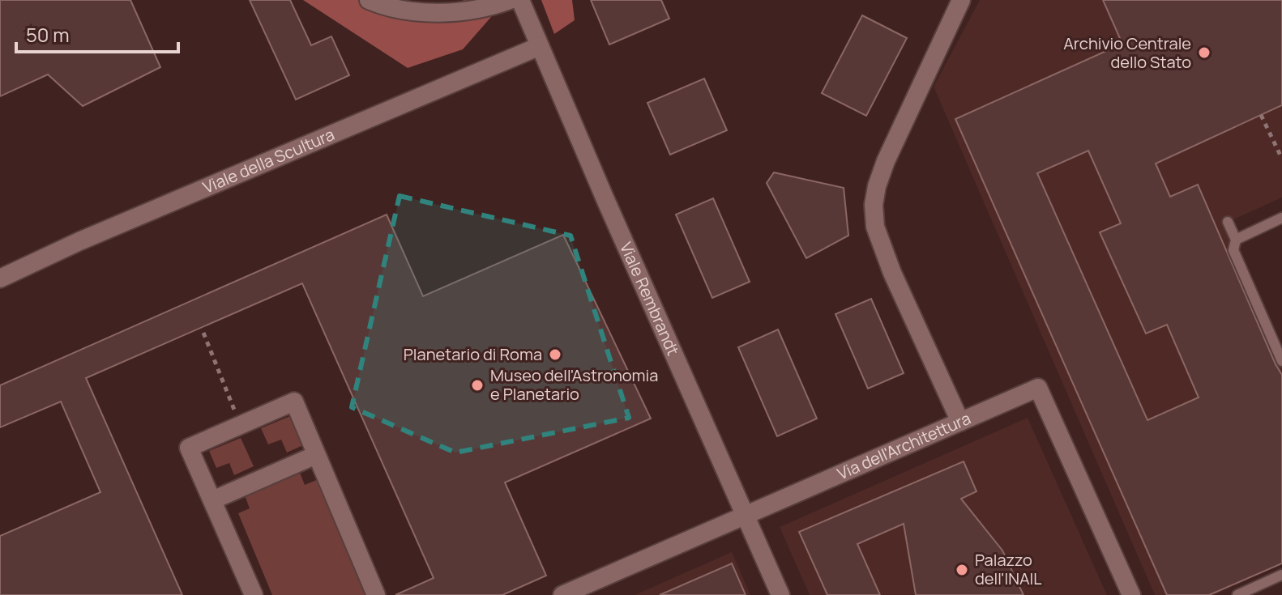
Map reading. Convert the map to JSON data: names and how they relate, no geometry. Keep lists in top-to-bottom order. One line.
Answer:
{"streets":{"street":["Viale della Scultura","Viale Rembrandt","Via dell'Architettura"]},"crossings":[["Viale della Scultura","Viale Rembrandt"],["Viale Rembrandt","Via dell'Architettura"]],"places":["Archivio Centrale dello Stato","Planetario di Roma","Museo dell'Astronomia e Planetario","Palazzo dell'INAIL"],"scale_bar":"50 m"}
